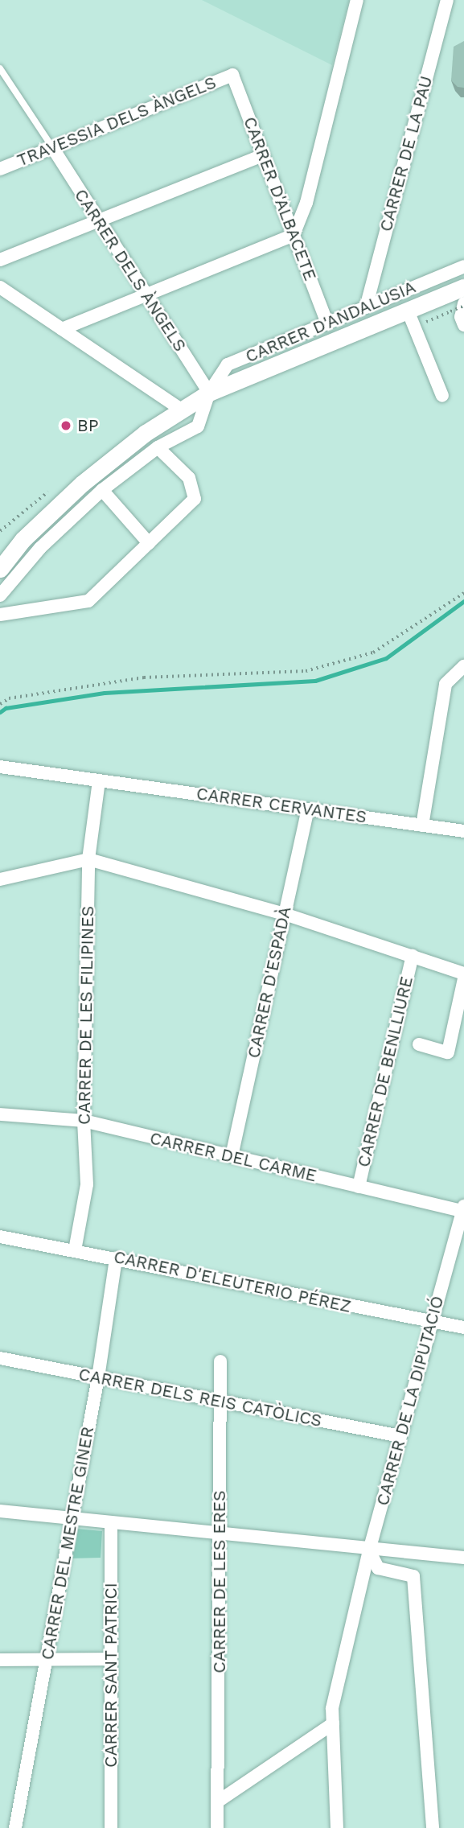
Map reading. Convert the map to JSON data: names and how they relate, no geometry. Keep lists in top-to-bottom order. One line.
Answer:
{"streets":{"street":["TRAVESSIA DELS ÀNGELS","CARRER DE LA PAU","CARRER D'ALBACETE","CARRER DELS ÀNGELS","CARRER D'ANDALUSIA","CARRER CERVANTES","CARRER D'ESPADÀ","CARRER DE LES FILIPINES","CARRER DE BENLLIURE","CARRER DEL CARME","CARRER D'ELEUTERIO PÉREZ","CARRER DELS REIS CATÒLICS","CARRER DE LA DIPUTACIÓ","CARRER DEL MESTRE GINER","CARRER DE LES ERES","CARRER SANT PATRICI"]},"crossings":[["TRAVESSIA DELS ÀNGELS","CARRER D'ALBACETE"],["TRAVESSIA DELS ÀNGELS","CARRER DELS ÀNGELS"],["CARRER DE LA PAU","CARRER D'ANDALUSIA"],["CARRER D'ALBACETE","CARRER D'ANDALUSIA"],["CARRER DELS ÀNGELS","CARRER D'ANDALUSIA"],["CARRER CERVANTES","CARRER D'ESPADÀ"],["CARRER CERVANTES","CARRER DE LES FILIPINES"],["CARRER D'ESPADÀ","CARRER DEL CARME"],["CARRER DE LES FILIPINES","CARRER DEL CARME"],["CARRER DE LES FILIPINES","CARRER D'ELEUTERIO PÉREZ"],["CARRER DE BENLLIURE","CARRER DEL CARME"],["CARRER DEL CARME","CARRER DE LA DIPUTACIÓ"],["CARRER D'ELEUTERIO PÉREZ","CARRER DE LA DIPUTACIÓ"],["CARRER D'ELEUTERIO PÉREZ","CARRER DEL MESTRE GINER"],["CARRER DELS REIS CATÒLICS","CARRER DE LA DIPUTACIÓ"],["CARRER DELS REIS CATÒLICS","CARRER DEL MESTRE GINER"],["CARRER DELS REIS CATÒLICS","CARRER DE LES ERES"]],"places":["BP"]}
